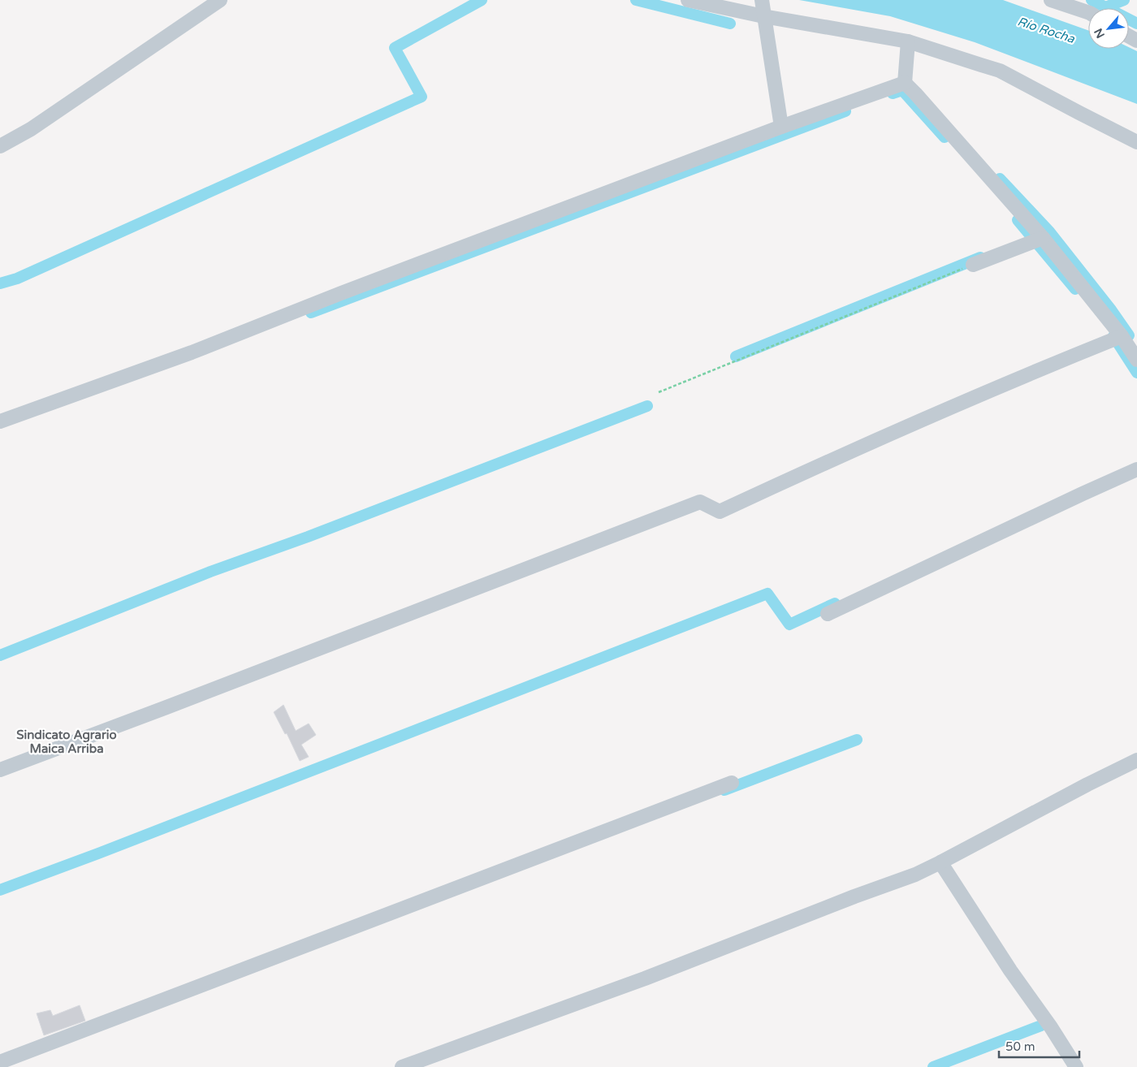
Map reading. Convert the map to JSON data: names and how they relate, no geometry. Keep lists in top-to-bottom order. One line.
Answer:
{"districts":["Sindicato Agrario Maica Arriba"],"water":["Río Rocha"],"scale_bar":"50 m","north":"bottom left"}
